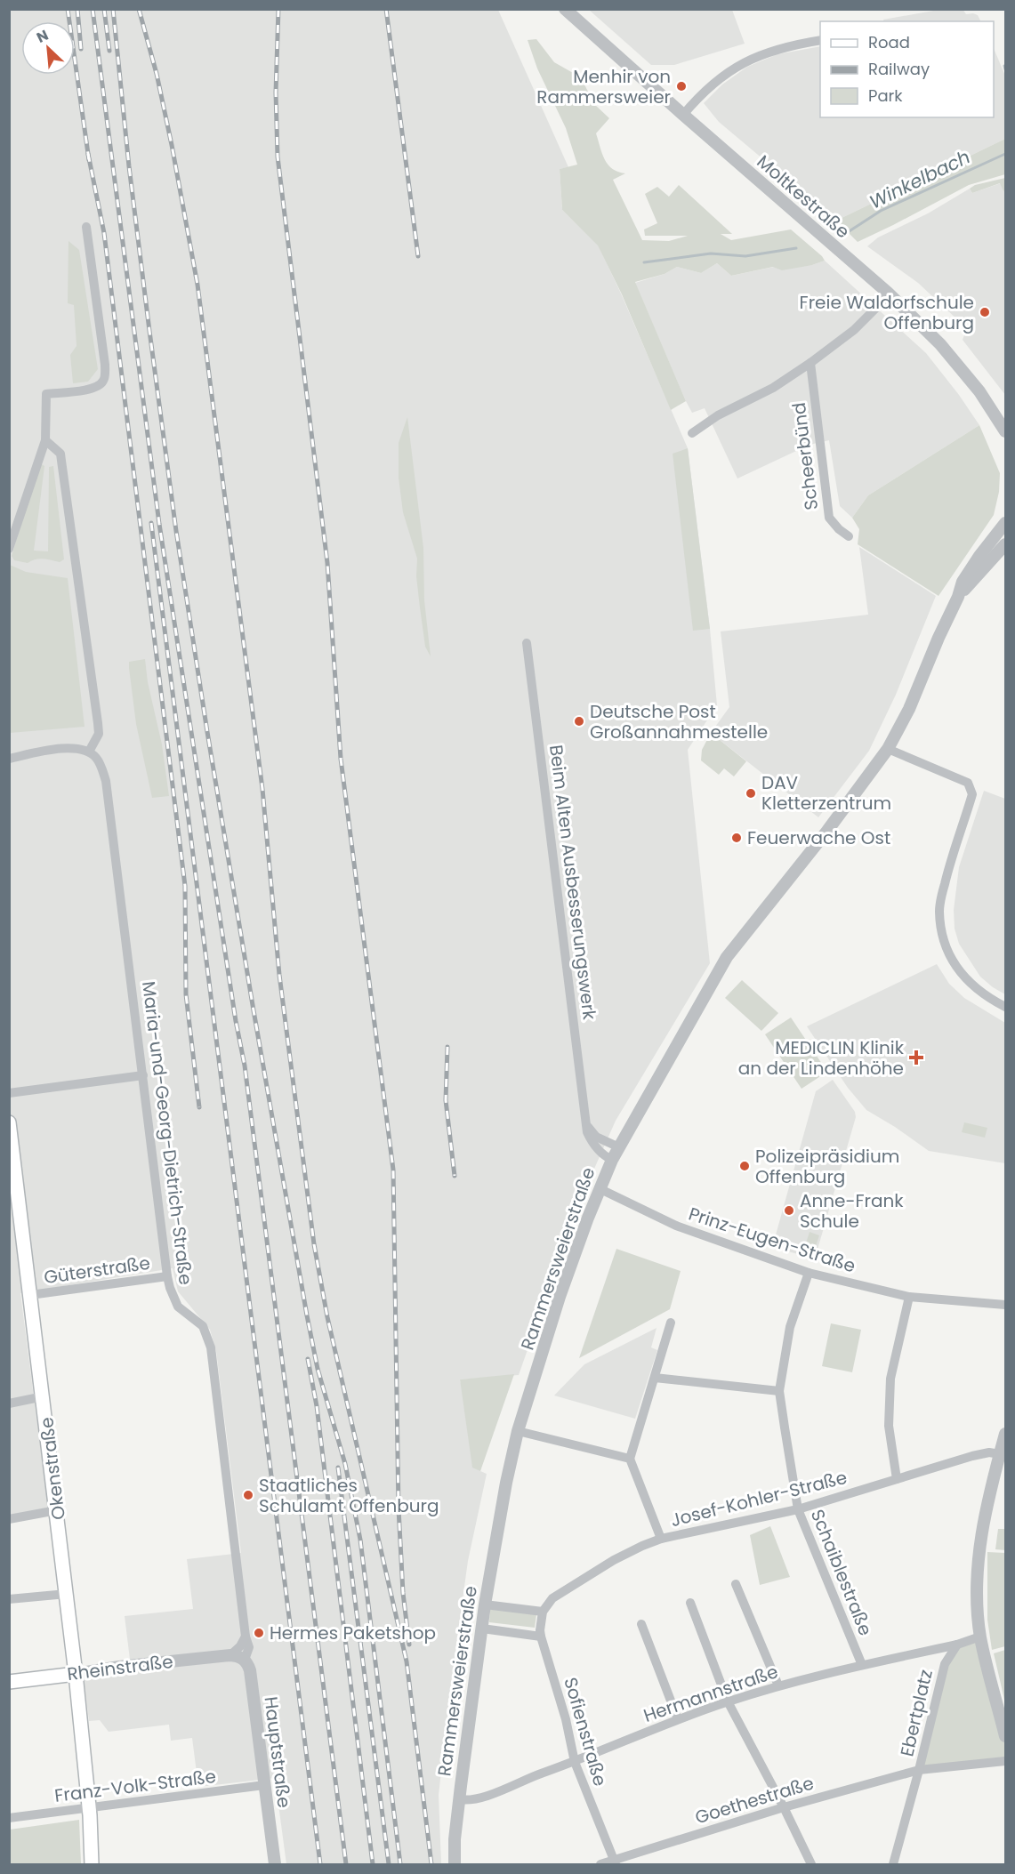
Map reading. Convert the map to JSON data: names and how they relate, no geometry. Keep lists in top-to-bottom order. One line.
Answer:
{"streets":{"main road":["Okenstraße","Rheinstraße"],"street":["Moltkestraße","Scheerbünd","Beim Alten Ausbesserungswerk","Maria-und-Georg-Dietrich-Straße","Prinz-Eugen-Straße","Rammersweierstraße","Güterstraße","Josef-Kohler-Straße","Schaiblestraße","Hermannstraße","Ebertplatz","Sofienstraße","Hauptstraße","Franz-Volk-Straße","Goethestraße"]},"crossings":[["Moltkestraße","Scheerbünd"],["Beim Alten Ausbesserungswerk","Rammersweierstraße"],["Maria-und-Georg-Dietrich-Straße","Güterstraße"],["Maria-und-Georg-Dietrich-Straße","Hauptstraße"],["Prinz-Eugen-Straße","Rammersweierstraße"],["Prinz-Eugen-Straße","Schaiblestraße"],["Rammersweierstraße","Hermannstraße"],["Güterstraße","Okenstraße"],["Okenstraße","Rheinstraße"],["Okenstraße","Franz-Volk-Straße"],["Josef-Kohler-Straße","Schaiblestraße"],["Schaiblestraße","Hermannstraße"],["Hermannstraße","Ebertplatz"],["Hermannstraße","Sofienstraße"],["Ebertplatz","Goethestraße"],["Sofienstraße","Goethestraße"],["Hauptstraße","Franz-Volk-Straße"]],"water":["Winkelbach"],"places":{"other":["Menhir von Rammersweier","Freie Waldorfschule Offenburg","Deutsche Post Großannahmestelle","DAV Kletterzentrum","Feuerwache Ost","Polizeipräsidium Offenburg","Anne-Frank Schule","Staatliches Schulamt Offenburg","Hermes Paketshop"],"health":["MEDICLIN Klinik an der Lindenhöhe"]},"legend":["Road","Railway","Park"],"north":"top left"}
